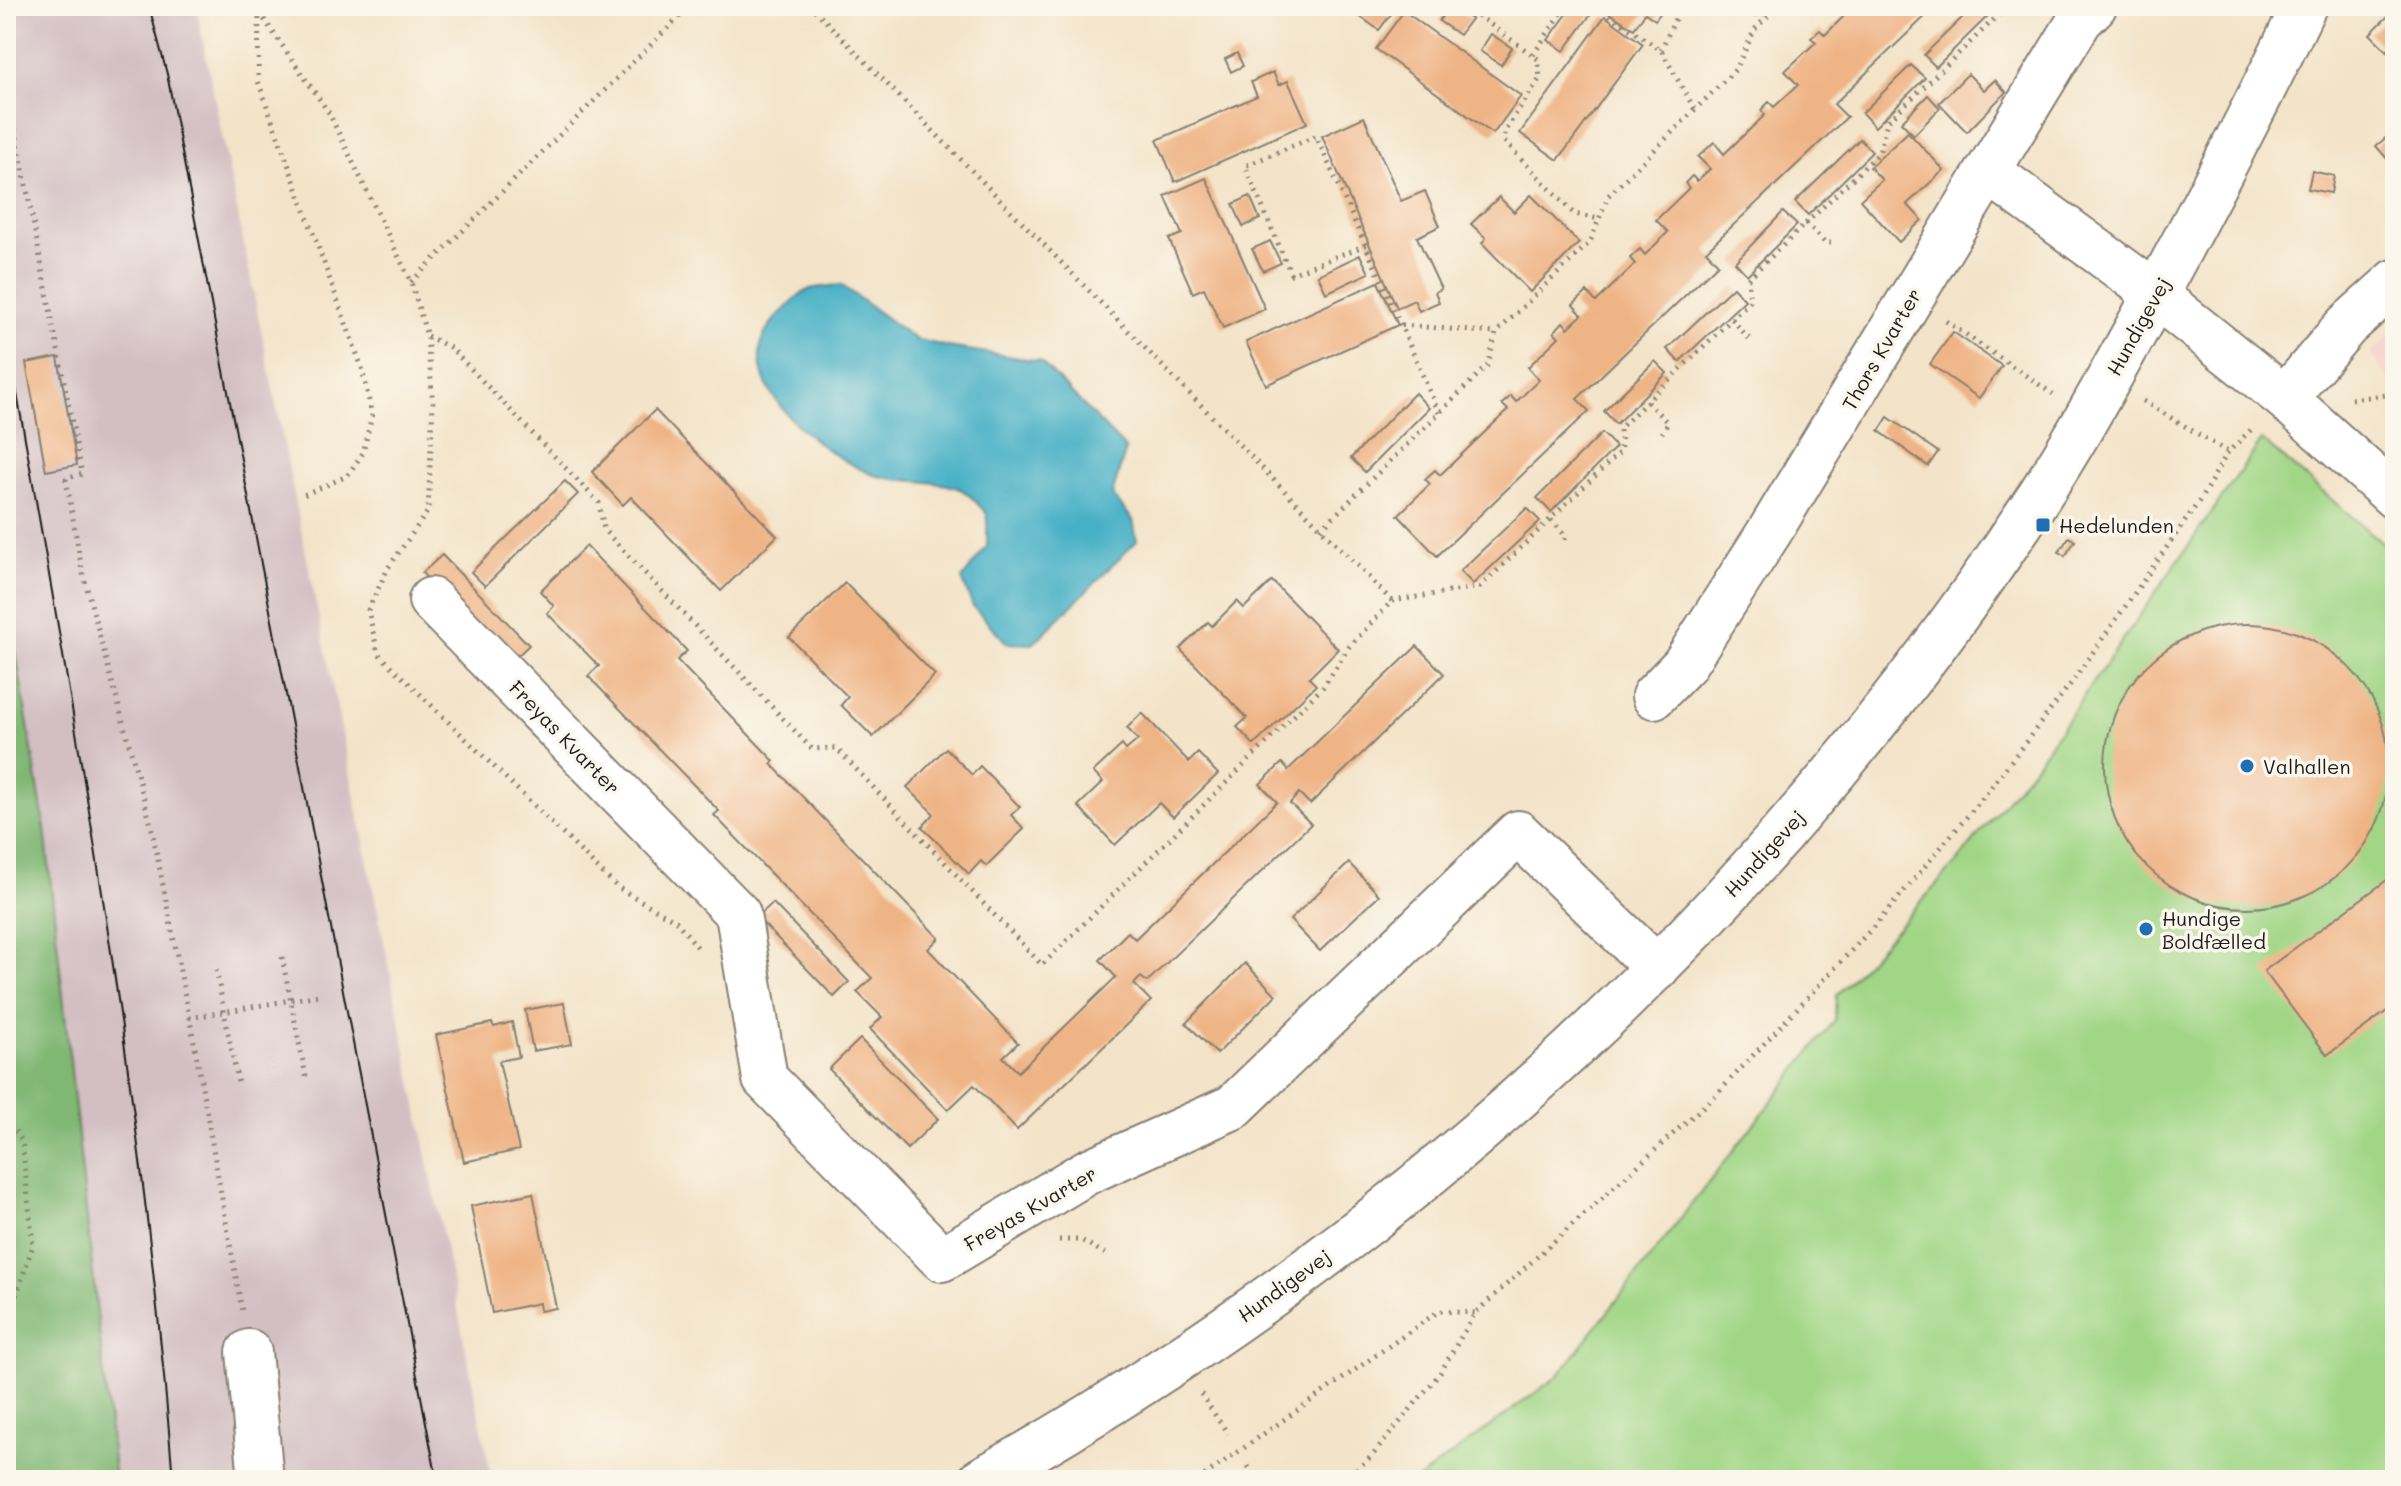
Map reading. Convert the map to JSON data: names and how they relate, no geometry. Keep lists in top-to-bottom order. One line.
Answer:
{"streets":{"street":["Hundigevej","Thors Kvarter","Freyas Kvarter"]},"crossings":[["Hundigevej","Freyas Kvarter"]],"places":{"transit":["Hedelunden"],"other":["Valhallen","Hundige Boldfælled"]}}
